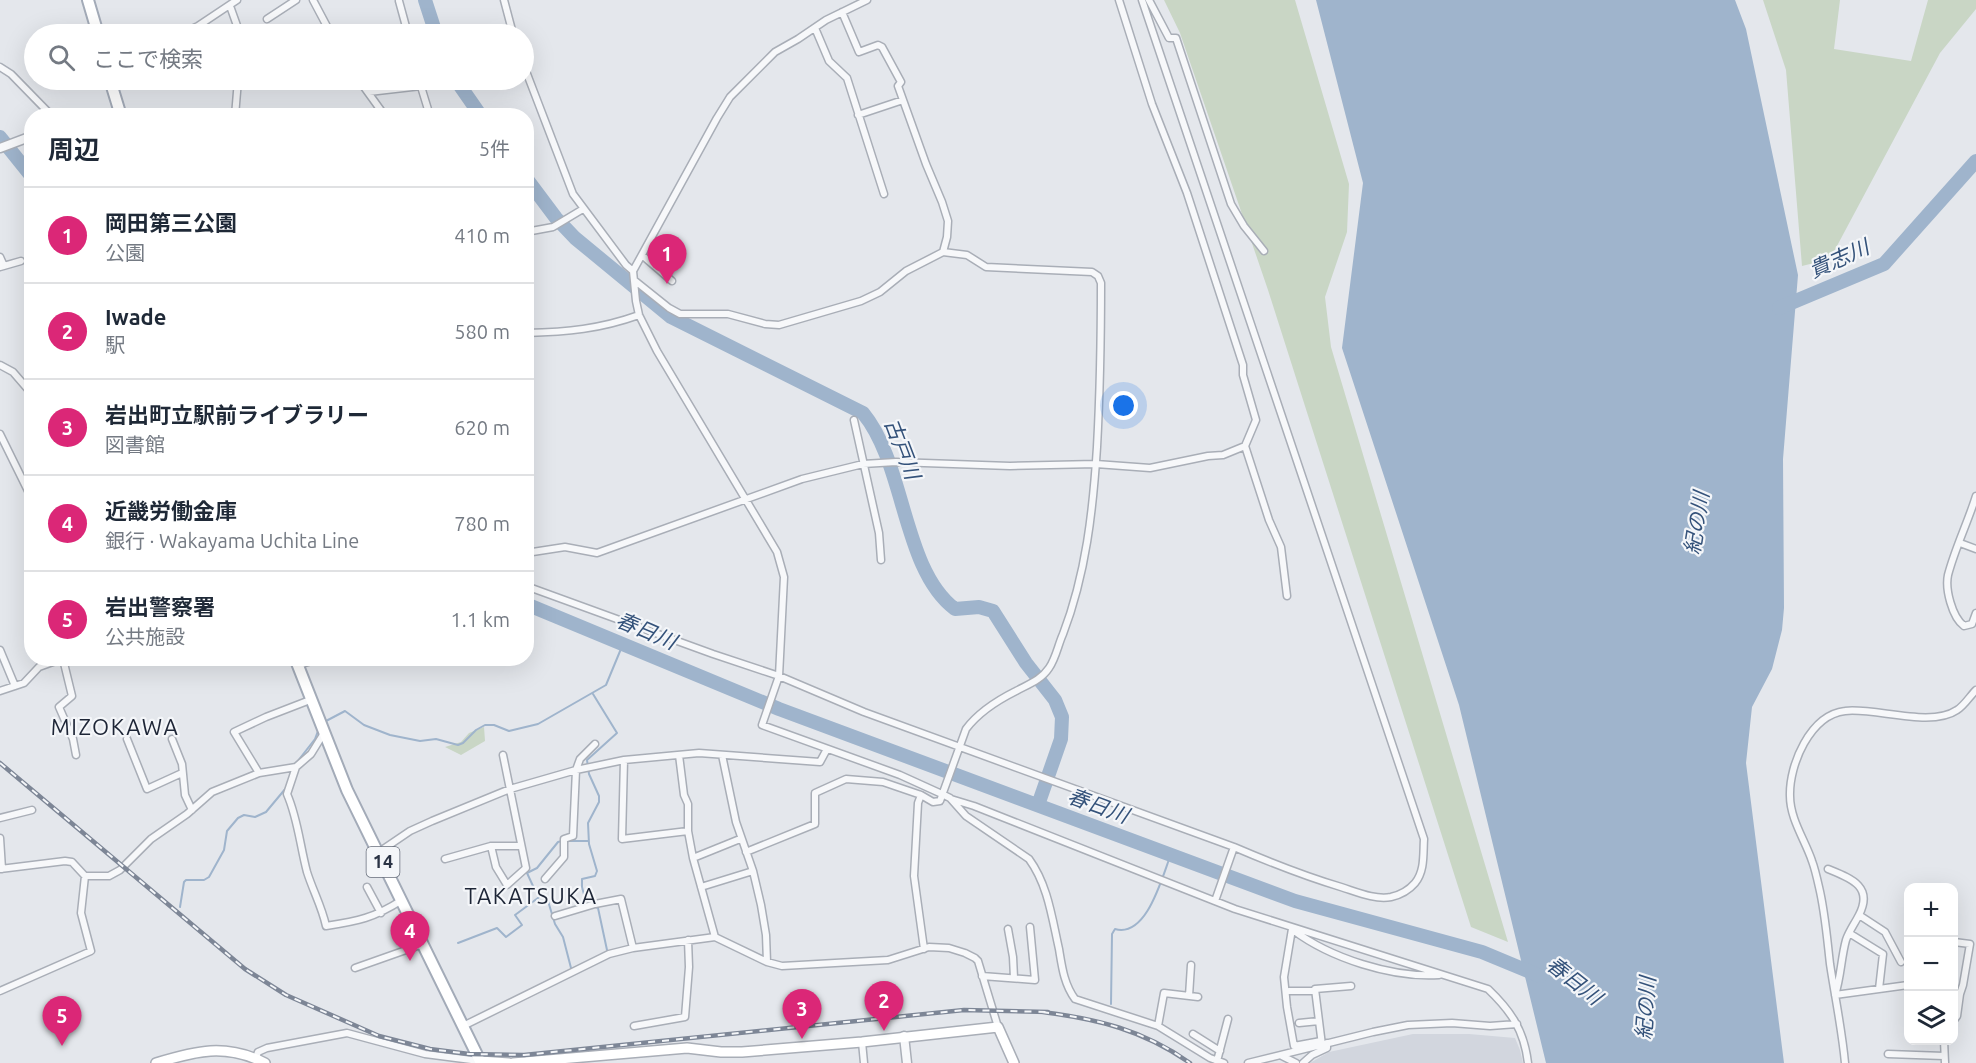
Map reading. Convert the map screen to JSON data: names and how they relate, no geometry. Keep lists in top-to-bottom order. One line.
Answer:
{"streets":{"main road":["14"]},"districts":["MIZOKAWA","TAKATSUKA"],"water":["貴志川","古戸川","紀の川","春日川"],"page":{"search":"ここで検索","heading":["周辺","5件"],"list":[{"mark":"1","name":"岡田第三公園","note":"公園","value":"410 m"},{"mark":"2","name":"Iwade","note":"駅","value":"580 m"},{"mark":"3","name":"岩出町立駅前ライブラリー","note":"図書館","value":"620 m"},{"mark":"4","name":"近畿労働金庫","note":"銀行 · Wakayama Uchita Line","value":"780 m"},{"mark":"5","name":"岩出警察署","note":"公共施設","value":"1.1 km"}],"pins":["1","4","2","3","5"],"map_buttons":["+","−"]}}
